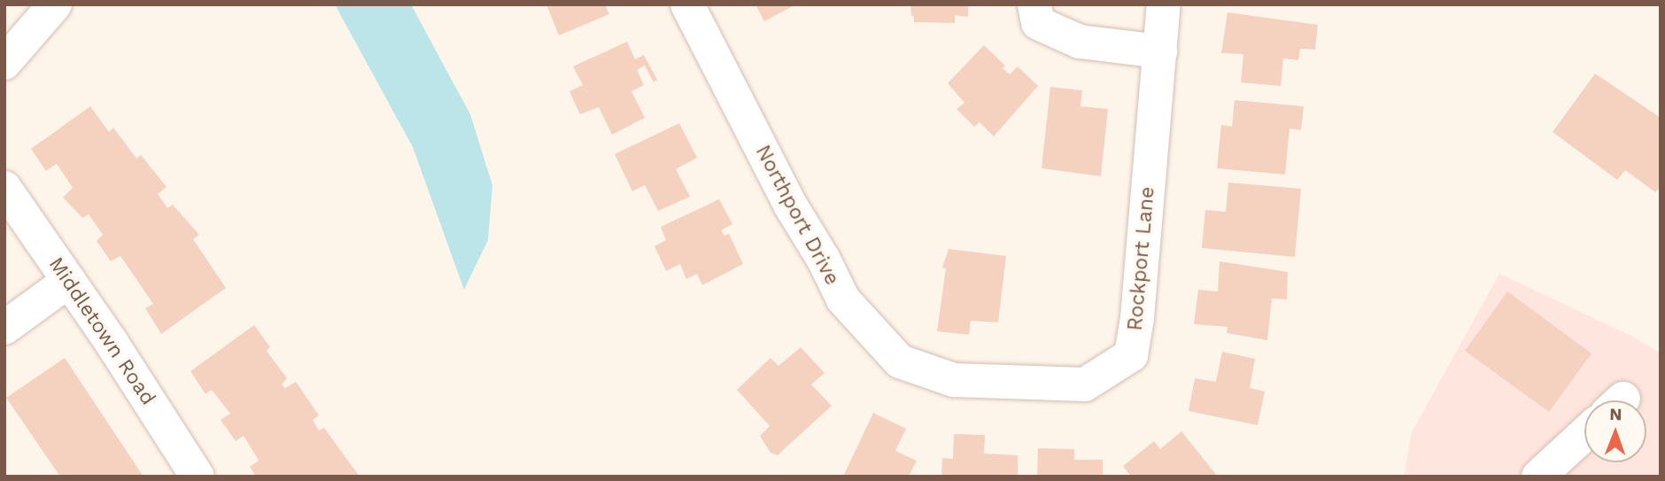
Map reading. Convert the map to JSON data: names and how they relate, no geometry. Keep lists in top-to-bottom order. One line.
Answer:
{"streets":{"street":["Northport Drive","Rockport Lane","Middletown Road"]},"crossings":[["Northport Drive","Rockport Lane"]],"north":"top"}
